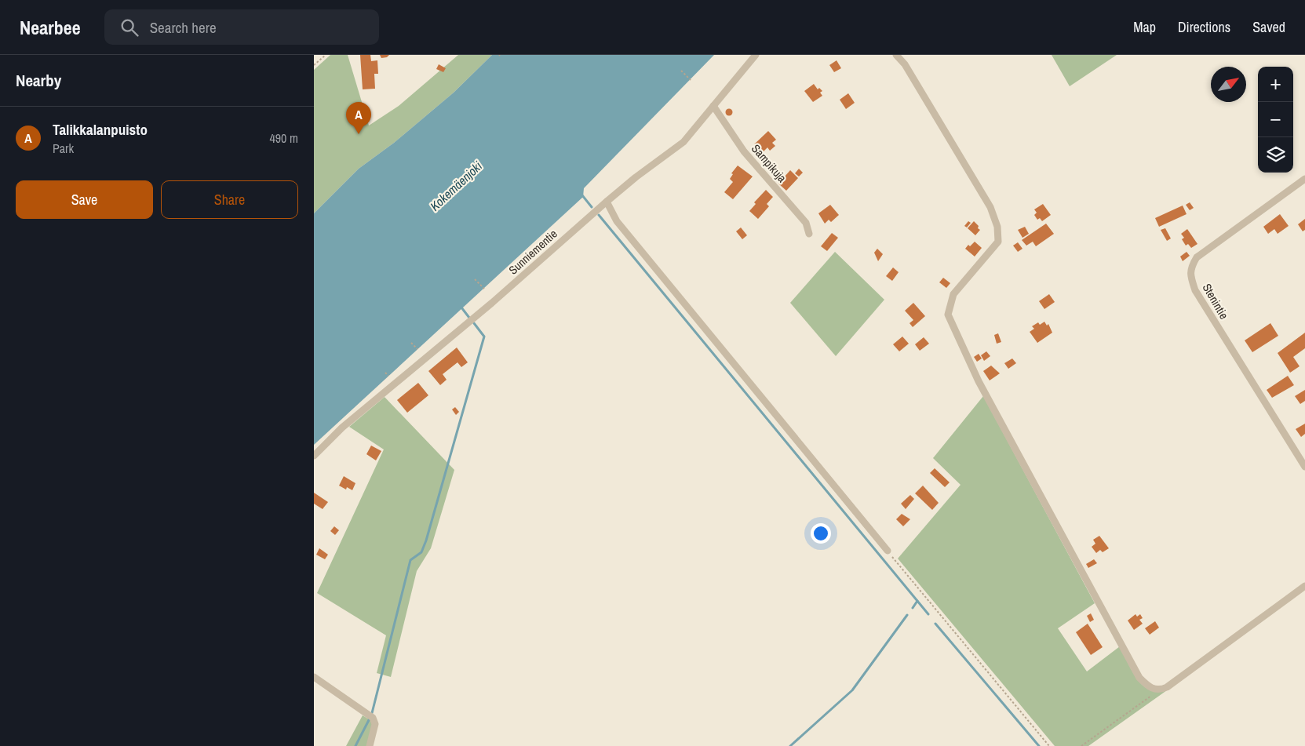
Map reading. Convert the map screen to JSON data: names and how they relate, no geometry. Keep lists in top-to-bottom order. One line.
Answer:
{"streets":{"street":["Sampikuja","Sunniementie","Stenintie"]},"crossings":[["Sampikuja","Sunniementie"]],"water":["Kokemäenjoki"],"north":"top right","page":{"header":"Nearbee","search":"Search here","nav":["Map","Directions","Saved"],"heading":"Nearby","map_buttons":["+","−"],"pins":"A","list":[{"mark":"A","name":"Talikkalanpuisto","note":"Park","value":"490 m"}],"buttons":["Save","Share"]}}
